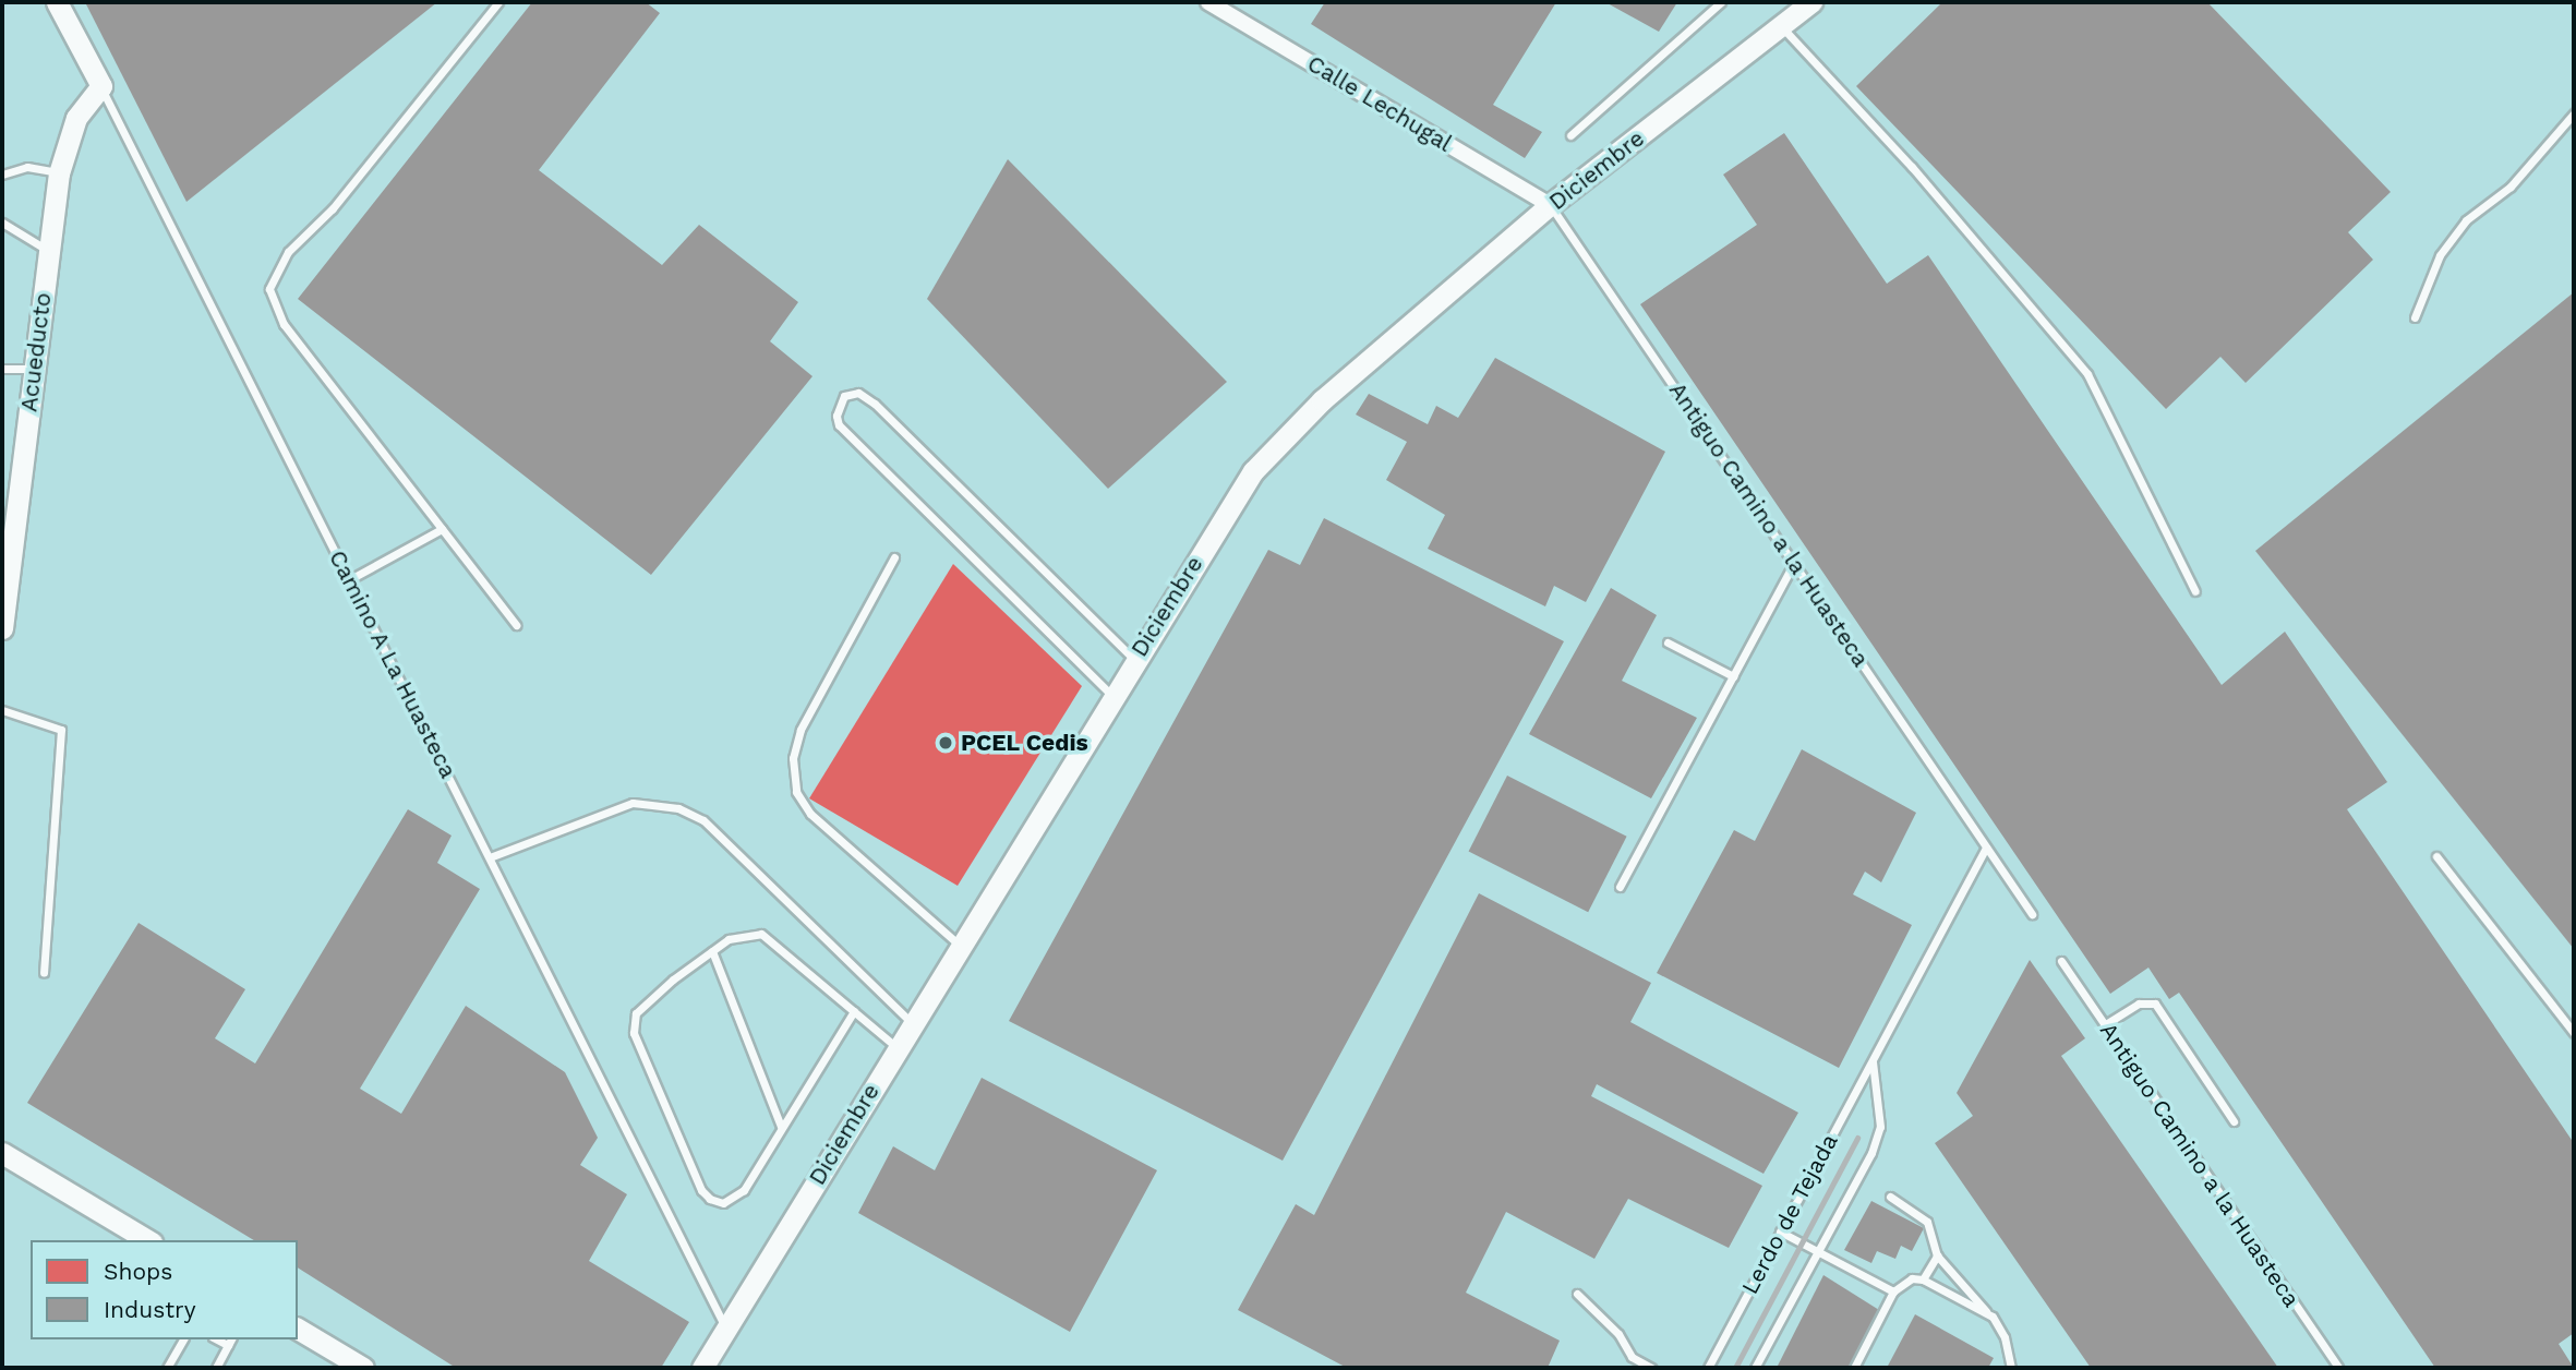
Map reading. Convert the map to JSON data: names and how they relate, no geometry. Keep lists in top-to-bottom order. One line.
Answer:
{"streets":{"street":["Calle Lechugal","Diciembre","Acueducto","Camino A La Huasteca"],"lane":["Antiguo Camino a la Huasteca","Lerdo de Tejada"]},"crossings":[["Calle Lechugal","Diciembre"],["Calle Lechugal","Antiguo Camino a la Huasteca"],["Diciembre","Antiguo Camino a la Huasteca"],["Diciembre","Camino A La Huasteca"],["Acueducto","Camino A La Huasteca"],["Antiguo Camino a la Huasteca","Lerdo de Tejada"]],"places":["PCEL Cedis"],"legend":["Shops","Industry"]}
